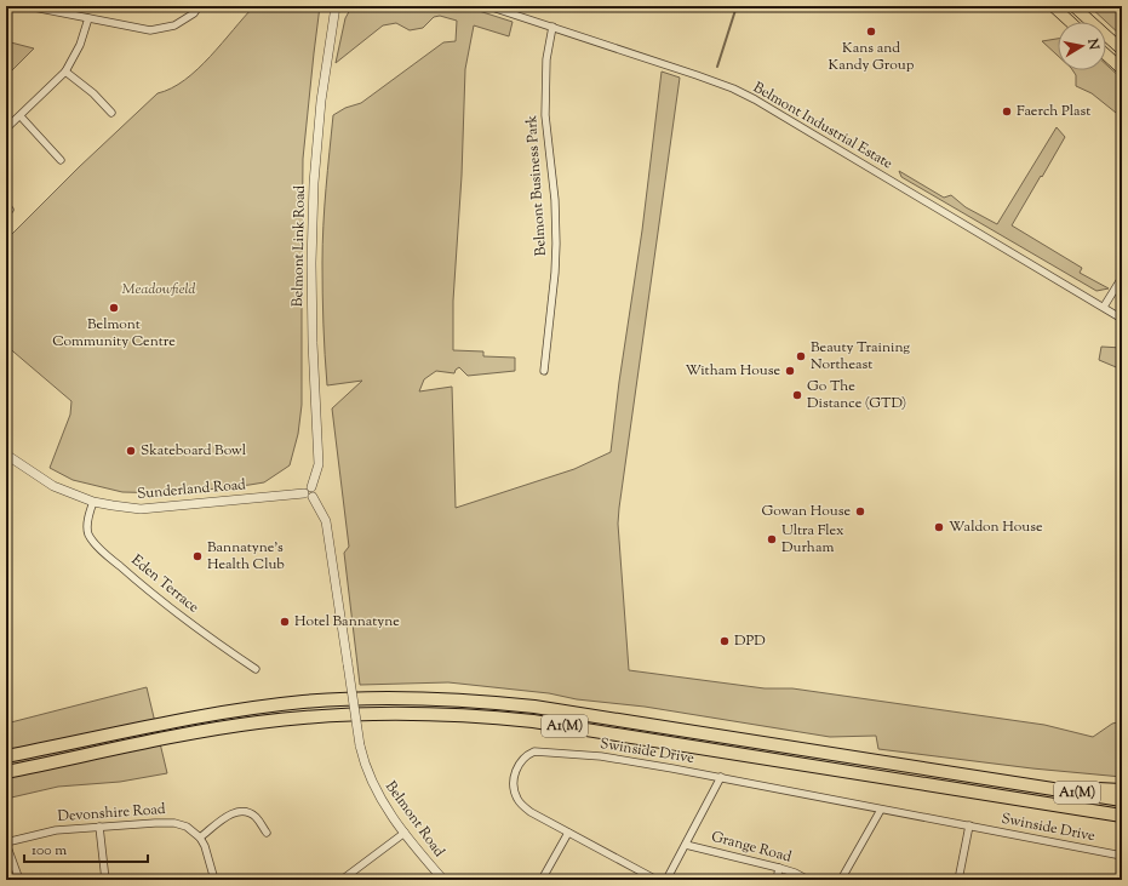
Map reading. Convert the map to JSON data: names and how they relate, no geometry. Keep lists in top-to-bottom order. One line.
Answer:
{"streets":{"highway":["A1(M)"],"street":["Belmont Industrial Estate","Belmont Business Park","Belmont Link Road","Sunderland Road","Eden Terrace","Swinside Drive","Devonshire Road","Belmont Road","Grange Road"]},"crossings":[["Belmont Industrial Estate","Belmont Business Park"],["Belmont Link Road","Sunderland Road"],["Belmont Link Road","Belmont Road"],["Sunderland Road","Eden Terrace"],["Sunderland Road","Belmont Road"]],"parks":["Meadowfield"],"places":["Kans and Kandy Group","Faerch Plast","Belmont Community Centre","Beauty Training Northeast","Witham House","Go The Distance (GTD)","Skateboard Bowl","Gowan House","Waldon House","Ultra Flex Durham","Bannatyne's Health Club","Hotel Bannatyne","DPD"],"scale_bar":"100 m","north":"right"}
